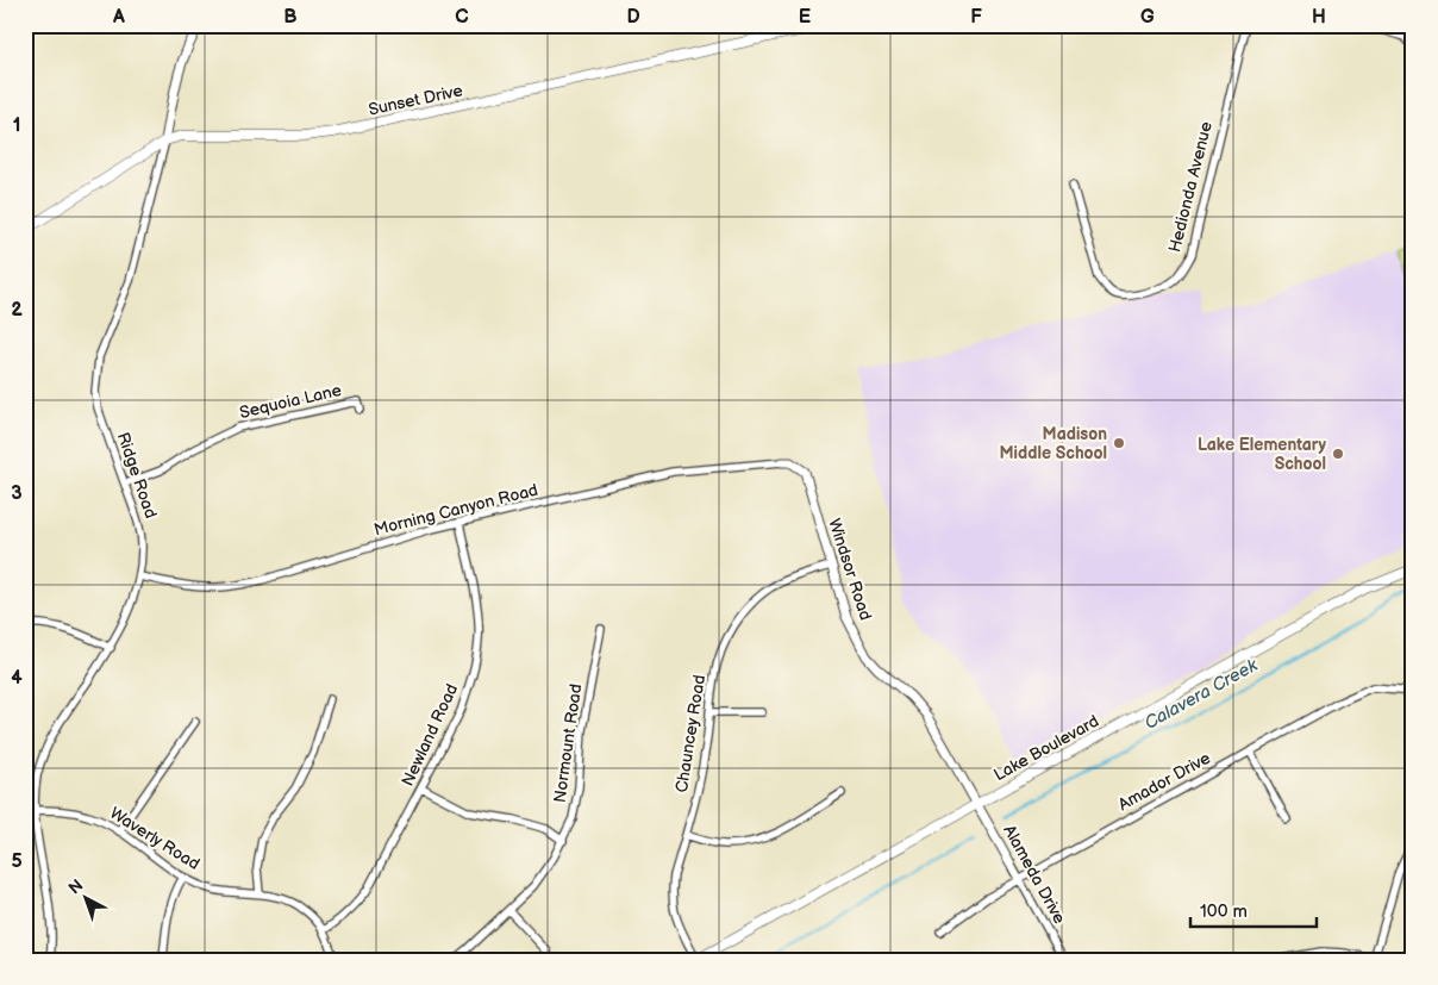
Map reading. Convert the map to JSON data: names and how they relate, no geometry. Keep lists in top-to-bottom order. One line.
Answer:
{"streets":{"main road":["Sunset Drive","Lake Boulevard"],"street":["Hedionda Avenue","Sequoia Lane","Ridge Road","Morning Canyon Road","Windsor Road","Chauncey Road","Newland Road","Normount Road","Amador Drive","Waverly Road","Alameda Drive"]},"crossings":[["Sunset Drive","Ridge Road"],["Sequoia Lane","Ridge Road"],["Ridge Road","Morning Canyon Road"],["Ridge Road","Waverly Road"],["Morning Canyon Road","Windsor Road"],["Morning Canyon Road","Newland Road"],["Windsor Road","Chauncey Road"],["Windsor Road","Lake Boulevard"],["Windsor Road","Alameda Drive"],["Chauncey Road","Lake Boulevard"],["Newland Road","Waverly Road"],["Lake Boulevard","Alameda Drive"],["Amador Drive","Alameda Drive"]],"water":["Calavera Creek"],"places":["Madison Middle School","Lake Elementary School"],"scale_bar":"100 m","north":"top left","grid":{"columns":["A","B","C","D","E","F","G","H"],"rows":["1","2","3","4","5"]}}
